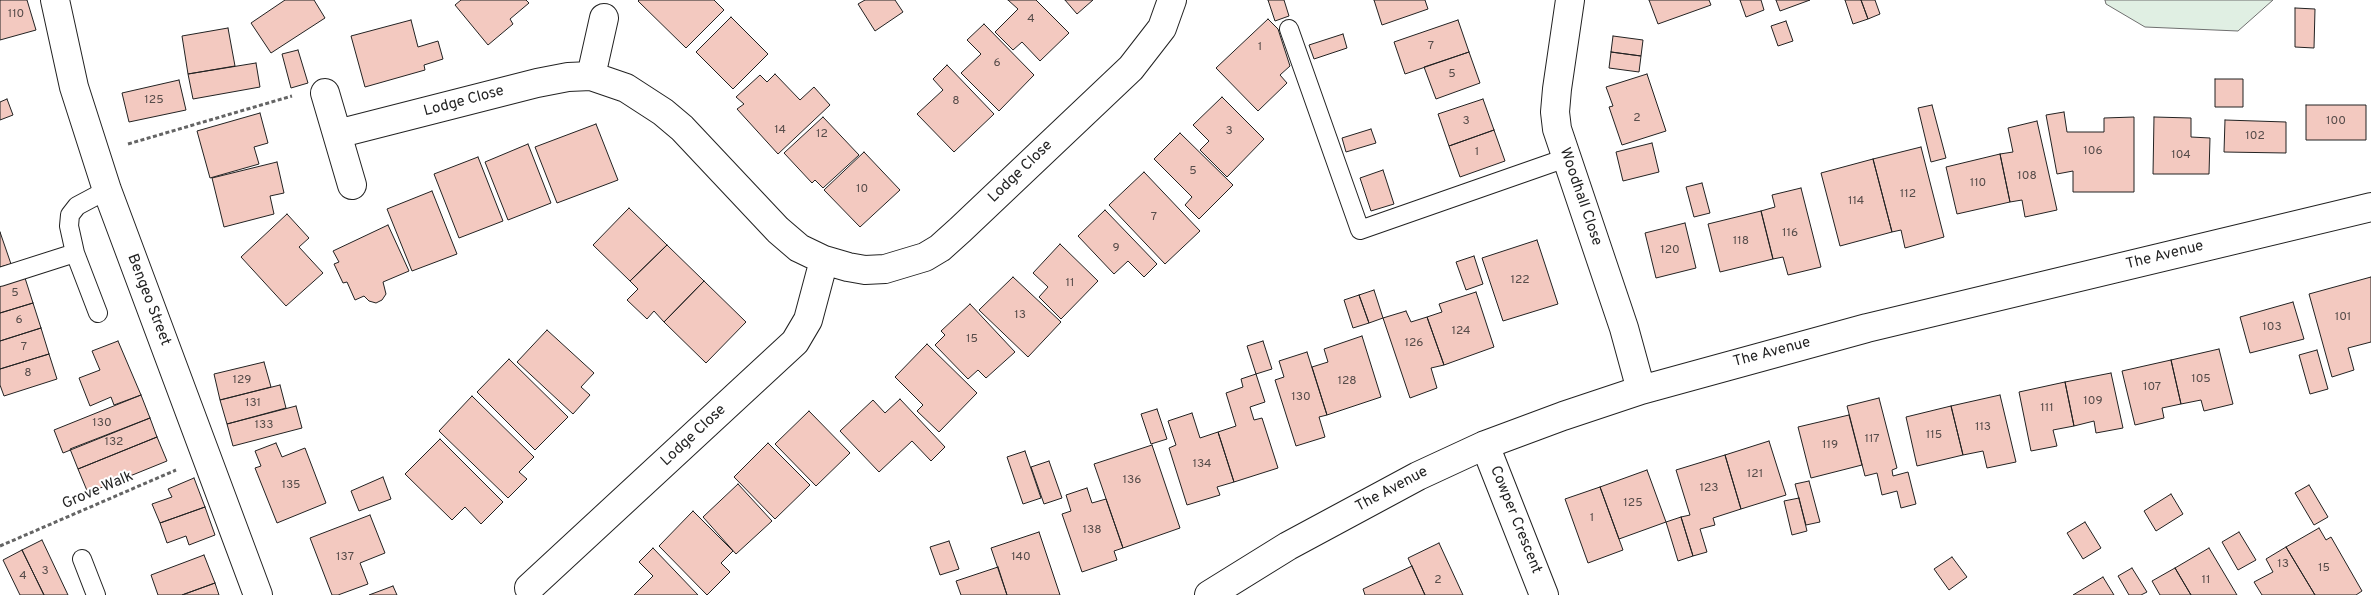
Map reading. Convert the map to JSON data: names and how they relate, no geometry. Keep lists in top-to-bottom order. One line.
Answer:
{"streets":{"street":["Lodge Close","Woodhall Close","The Avenue","Bengeo Street","Cowper Crescent"],"path":["Grove Walk"]},"crossings":[["Woodhall Close","The Avenue"],["The Avenue","Cowper Crescent"],["Bengeo Street","Grove Walk"]],"house_numbers":["110","4","7","1","6","5","125","8","2","3","100","14","3","12","102","106","1","104","5","108","110","10","112","114","7","116","118","9","120","122","11","5","13","101","6","103","124","15","126","7","8","105","129","128","107","130","109","131","111","130","133","113","115","117","132","119","134","121","136","135","123","125","1","138","137","140","13","15","3","4","2","11"]}
